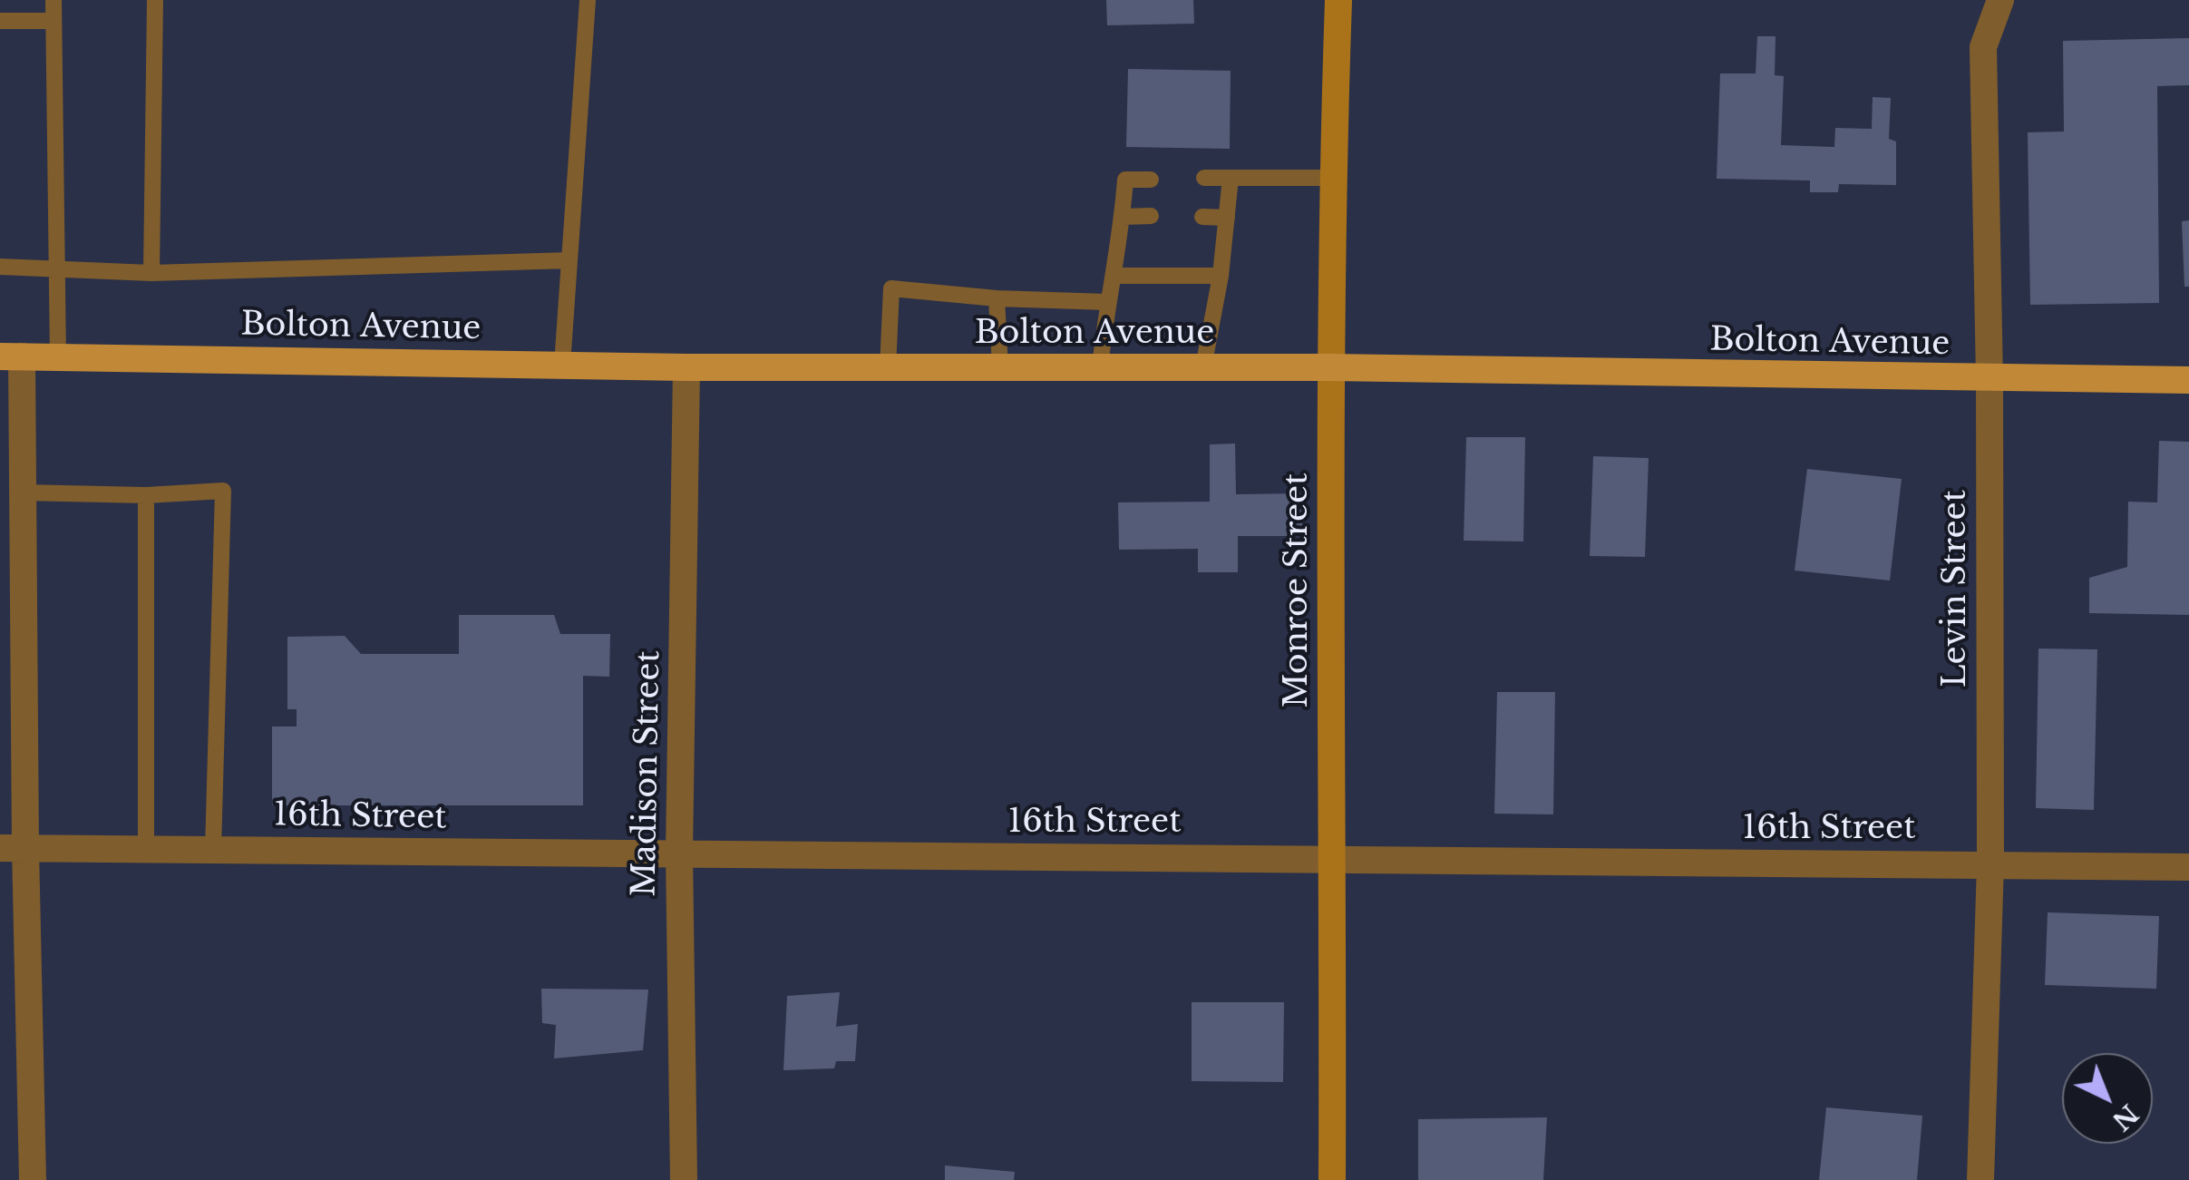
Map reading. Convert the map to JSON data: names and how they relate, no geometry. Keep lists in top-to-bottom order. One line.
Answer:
{"streets":{"main road":["Bolton Avenue","Monroe Street"],"street":["Levin Street","Madison Street","16th Street"]},"crossings":[["Bolton Avenue","Levin Street"],["Bolton Avenue","Monroe Street"],["Bolton Avenue","Madison Street"],["Levin Street","16th Street"],["Monroe Street","16th Street"],["Madison Street","16th Street"]],"north":"bottom right"}
